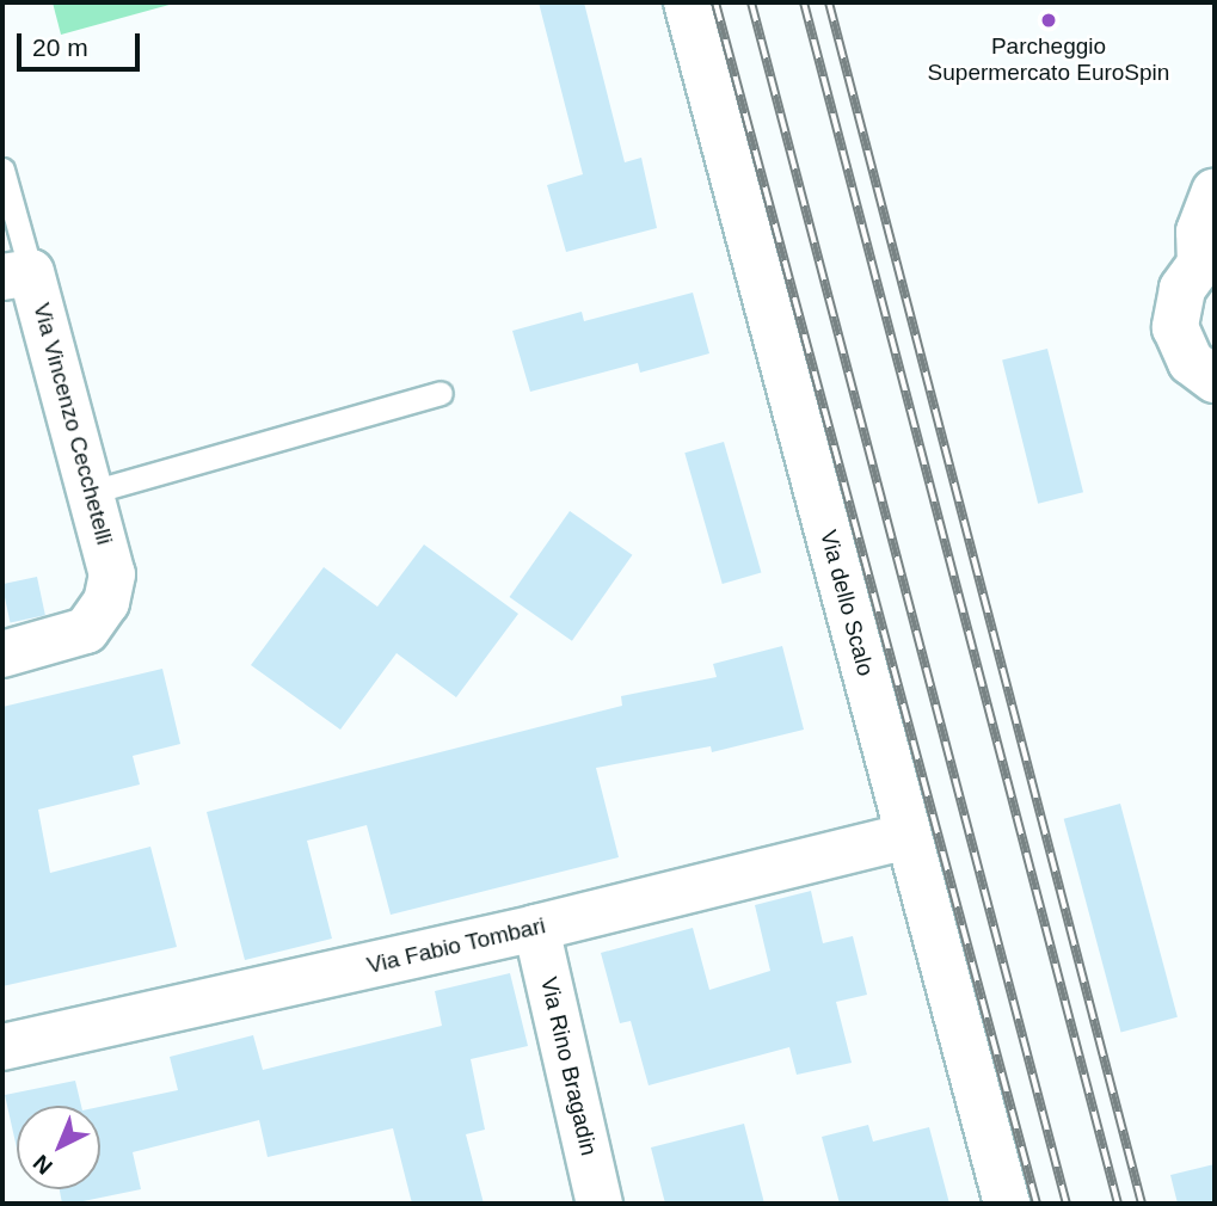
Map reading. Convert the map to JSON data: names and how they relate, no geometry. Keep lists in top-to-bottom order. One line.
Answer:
{"streets":{"street":["Via Vincenzo Cecchetelli","Via dello Scalo","Via Fabio Tombari","Via Rino Bragadin"]},"crossings":[["Via dello Scalo","Via Fabio Tombari"],["Via Fabio Tombari","Via Rino Bragadin"]],"places":["Parcheggio Supermercato EuroSpin"],"scale_bar":"20 m","north":"bottom left"}
